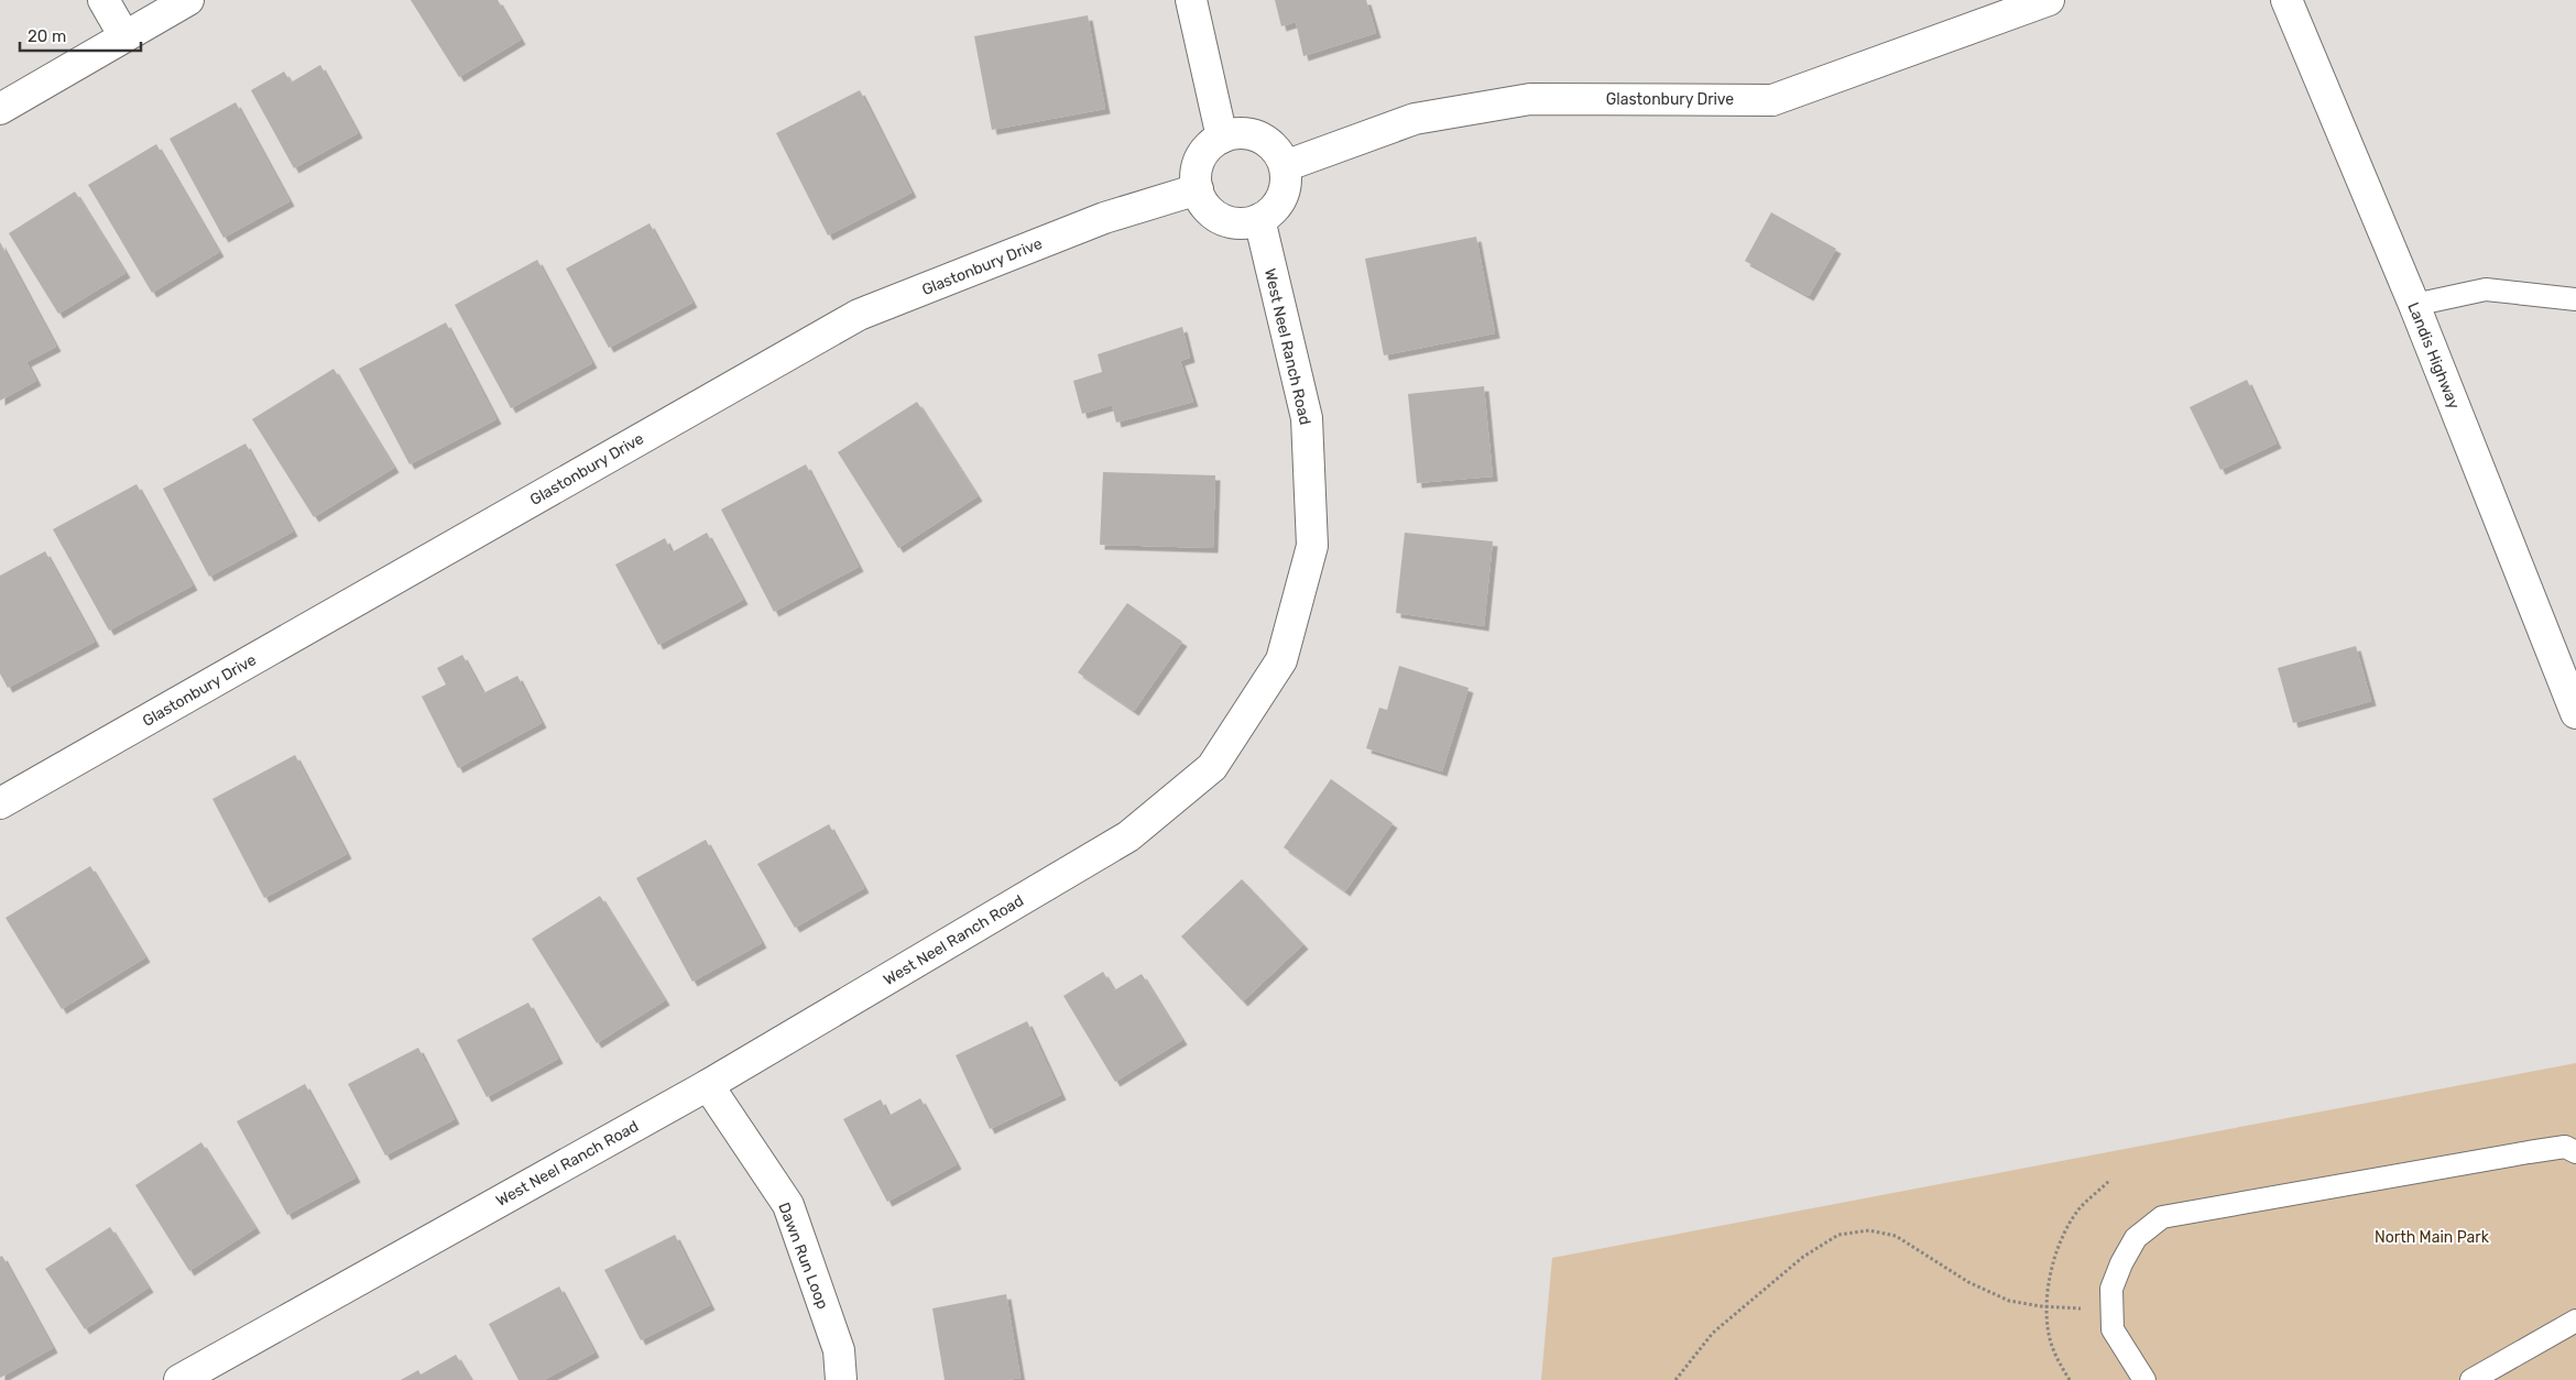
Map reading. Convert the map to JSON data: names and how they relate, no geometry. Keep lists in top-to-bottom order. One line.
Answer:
{"streets":{"street":["Glastonbury Drive","West Neel Ranch Road","Landis Highway","Dawn Run Loop"]},"crossings":[["Glastonbury Drive","West Neel Ranch Road"],["West Neel Ranch Road","Dawn Run Loop"]],"parks":["North Main Park"],"scale_bar":"20 m"}
